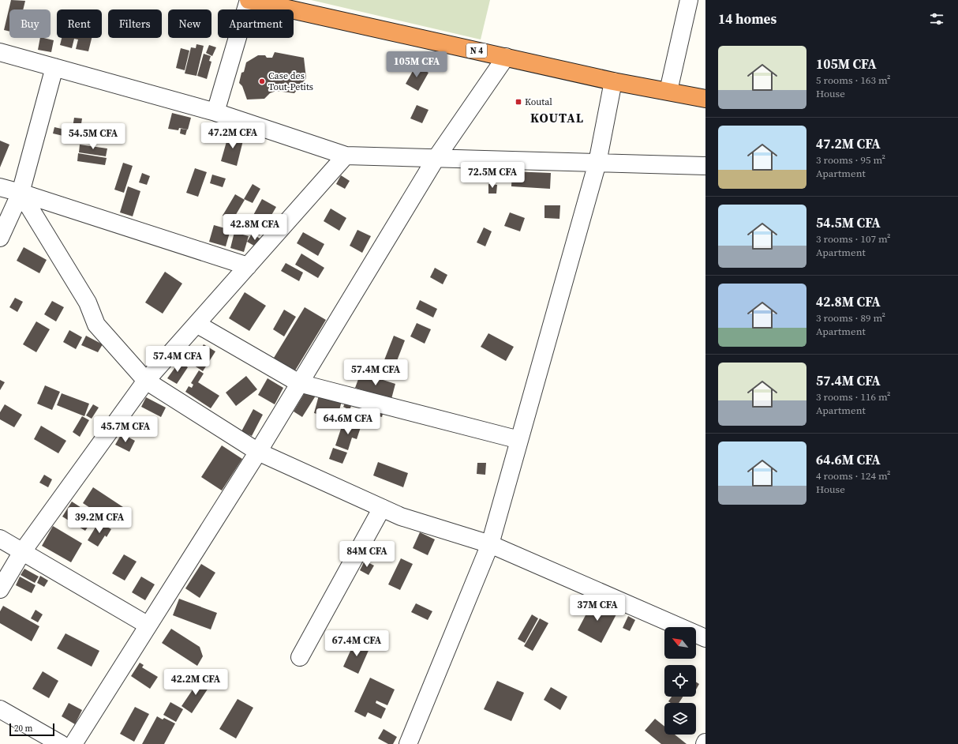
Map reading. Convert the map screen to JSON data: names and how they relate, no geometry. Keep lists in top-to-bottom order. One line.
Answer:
{"streets":{"highway":["N 4"]},"districts":["KOUTAL"],"places":{"other":["Case des Tout-Petits"],"transit":["Koutal"]},"scale_bar":"20 m","north":"top left","page":{"heading":"14 homes","chip":["Buy","Rent","Filters","New","Apartment"],"list":[{"name":"105M CFA","note":"5 rooms · 163 m² · House"},{"name":"47.2M CFA","note":"3 rooms · 95 m² · Apartment"},{"name":"54.5M CFA","note":"3 rooms · 107 m² · Apartment"},{"name":"42.8M CFA","note":"3 rooms · 89 m² · Apartment"},{"name":"57.4M CFA","note":"3 rooms · 116 m² · Apartment"},{"name":"64.6M CFA","note":"4 rooms · 124 m² · House"}],"price":["105M CFA","47.2M CFA","54.5M CFA","72.5M CFA","42.8M CFA","57.4M CFA","57.4M CFA","64.6M CFA","45.7M CFA","39.2M CFA","84M CFA","37M CFA","67.4M CFA","42.2M CFA"],"scale":"20 m"}}
